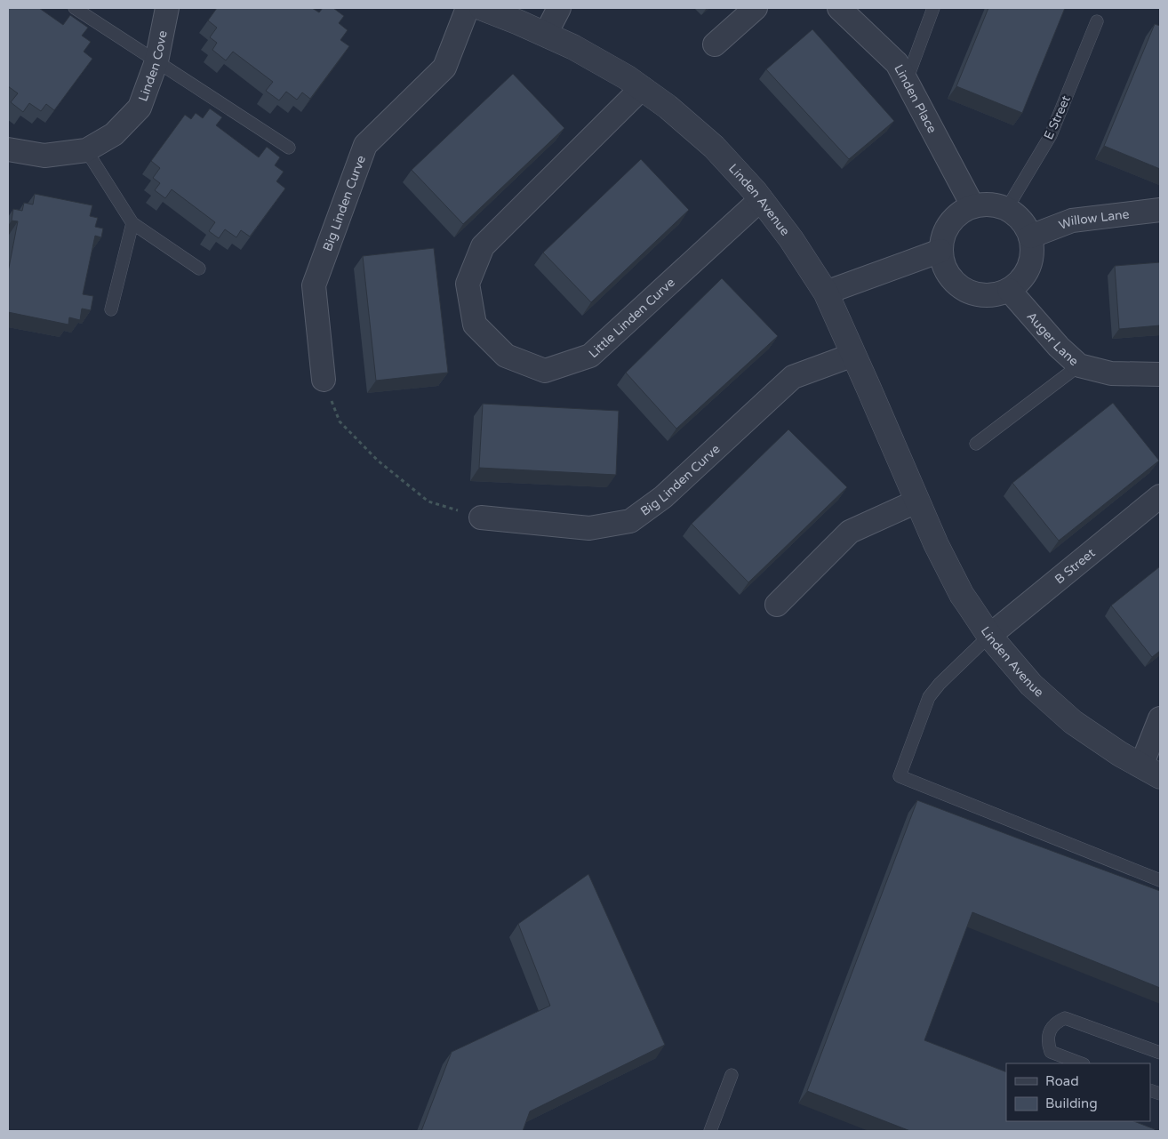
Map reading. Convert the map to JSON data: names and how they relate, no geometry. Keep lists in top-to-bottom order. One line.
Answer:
{"streets":{"street":["Linden Cove","Linden Place","Linden Avenue","Big Linden Curve","Willow Lane","Little Linden Curve","Auger Lane","B Street"],"lane":["E Street"]},"crossings":[["Linden Place","E Street"],["Linden Place","Willow Lane"],["Linden Place","Auger Lane"],["E Street","Willow Lane"],["E Street","Auger Lane"],["Linden Avenue","Big Linden Curve"],["Linden Avenue","Little Linden Curve"],["Linden Avenue","B Street"],["Willow Lane","Auger Lane"]],"legend":["Road","Building"]}
